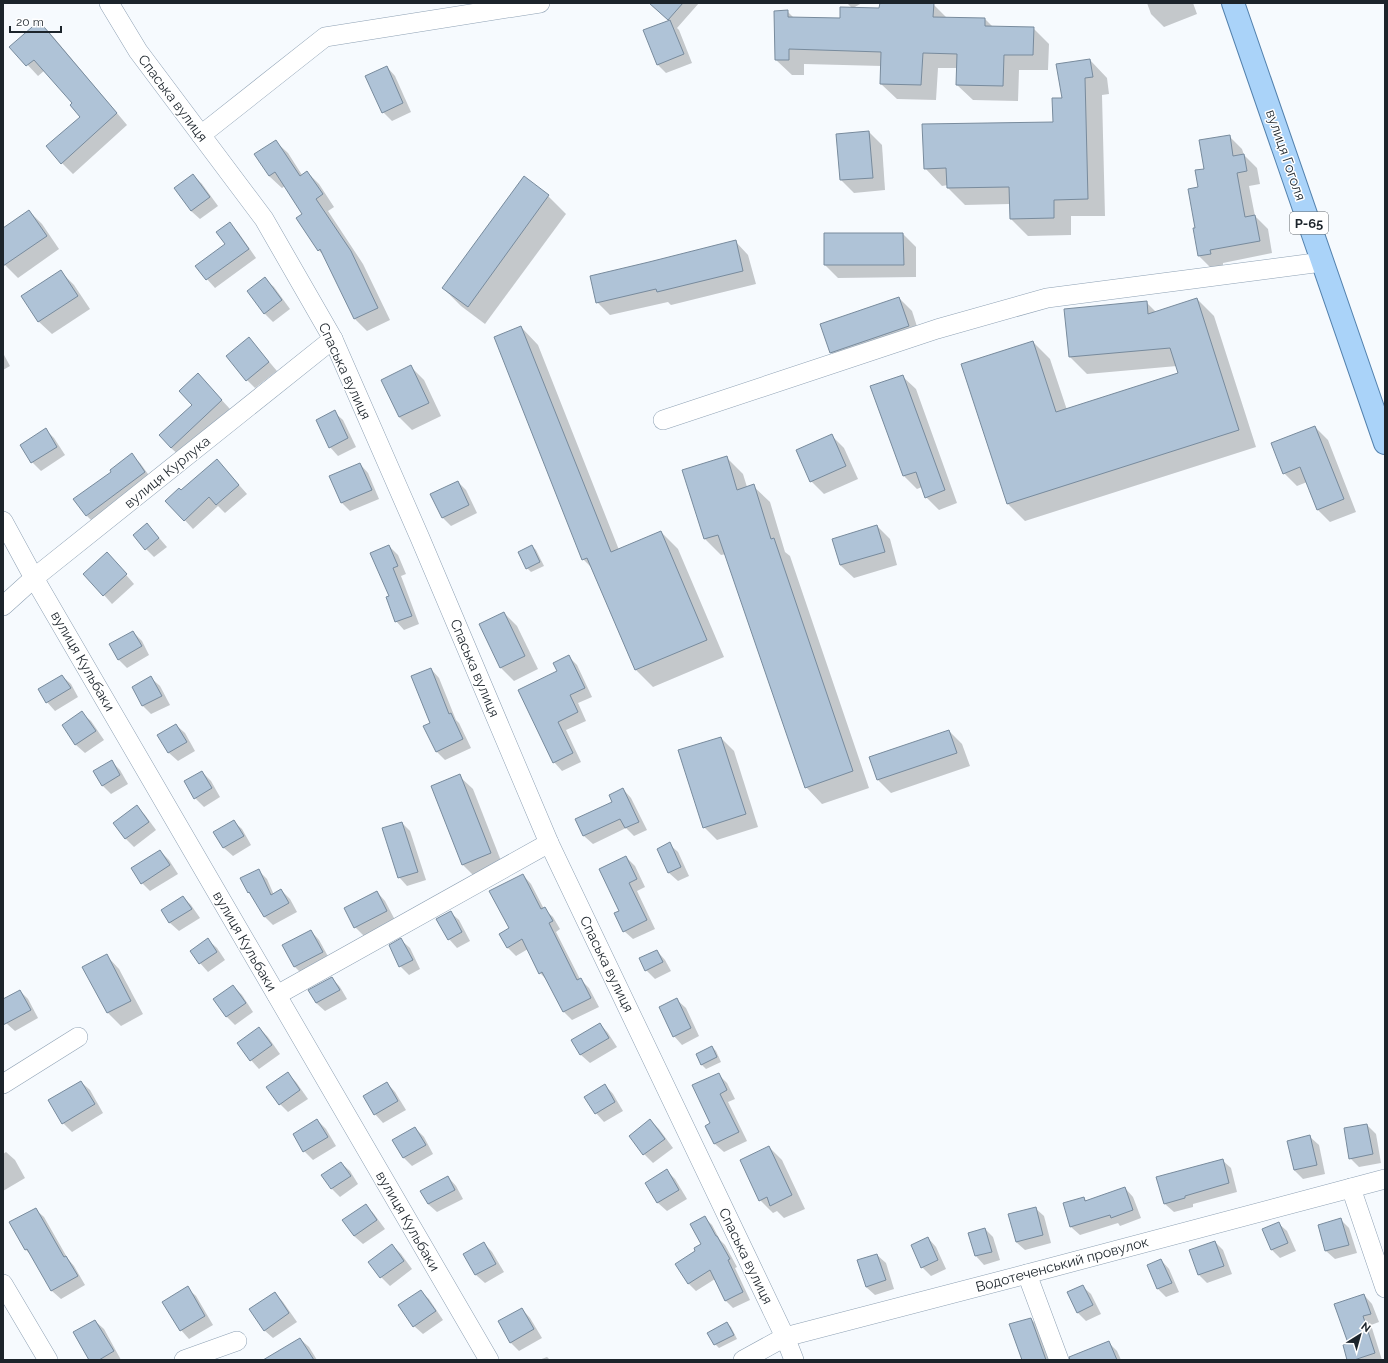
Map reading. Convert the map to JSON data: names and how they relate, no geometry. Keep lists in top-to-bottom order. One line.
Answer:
{"streets":{"main road":["вулиця Гоголя","Р-65"],"street":["Спаська вулиця","вулиця Курлука","вулиця Кульбаки","Водотеченський провулок"]},"crossings":[["Спаська вулиця","вулиця Курлука"],["Спаська вулиця","Водотеченський провулок"],["вулиця Курлука","вулиця Кульбаки"]],"scale_bar":"20 m","north":"top right"}
